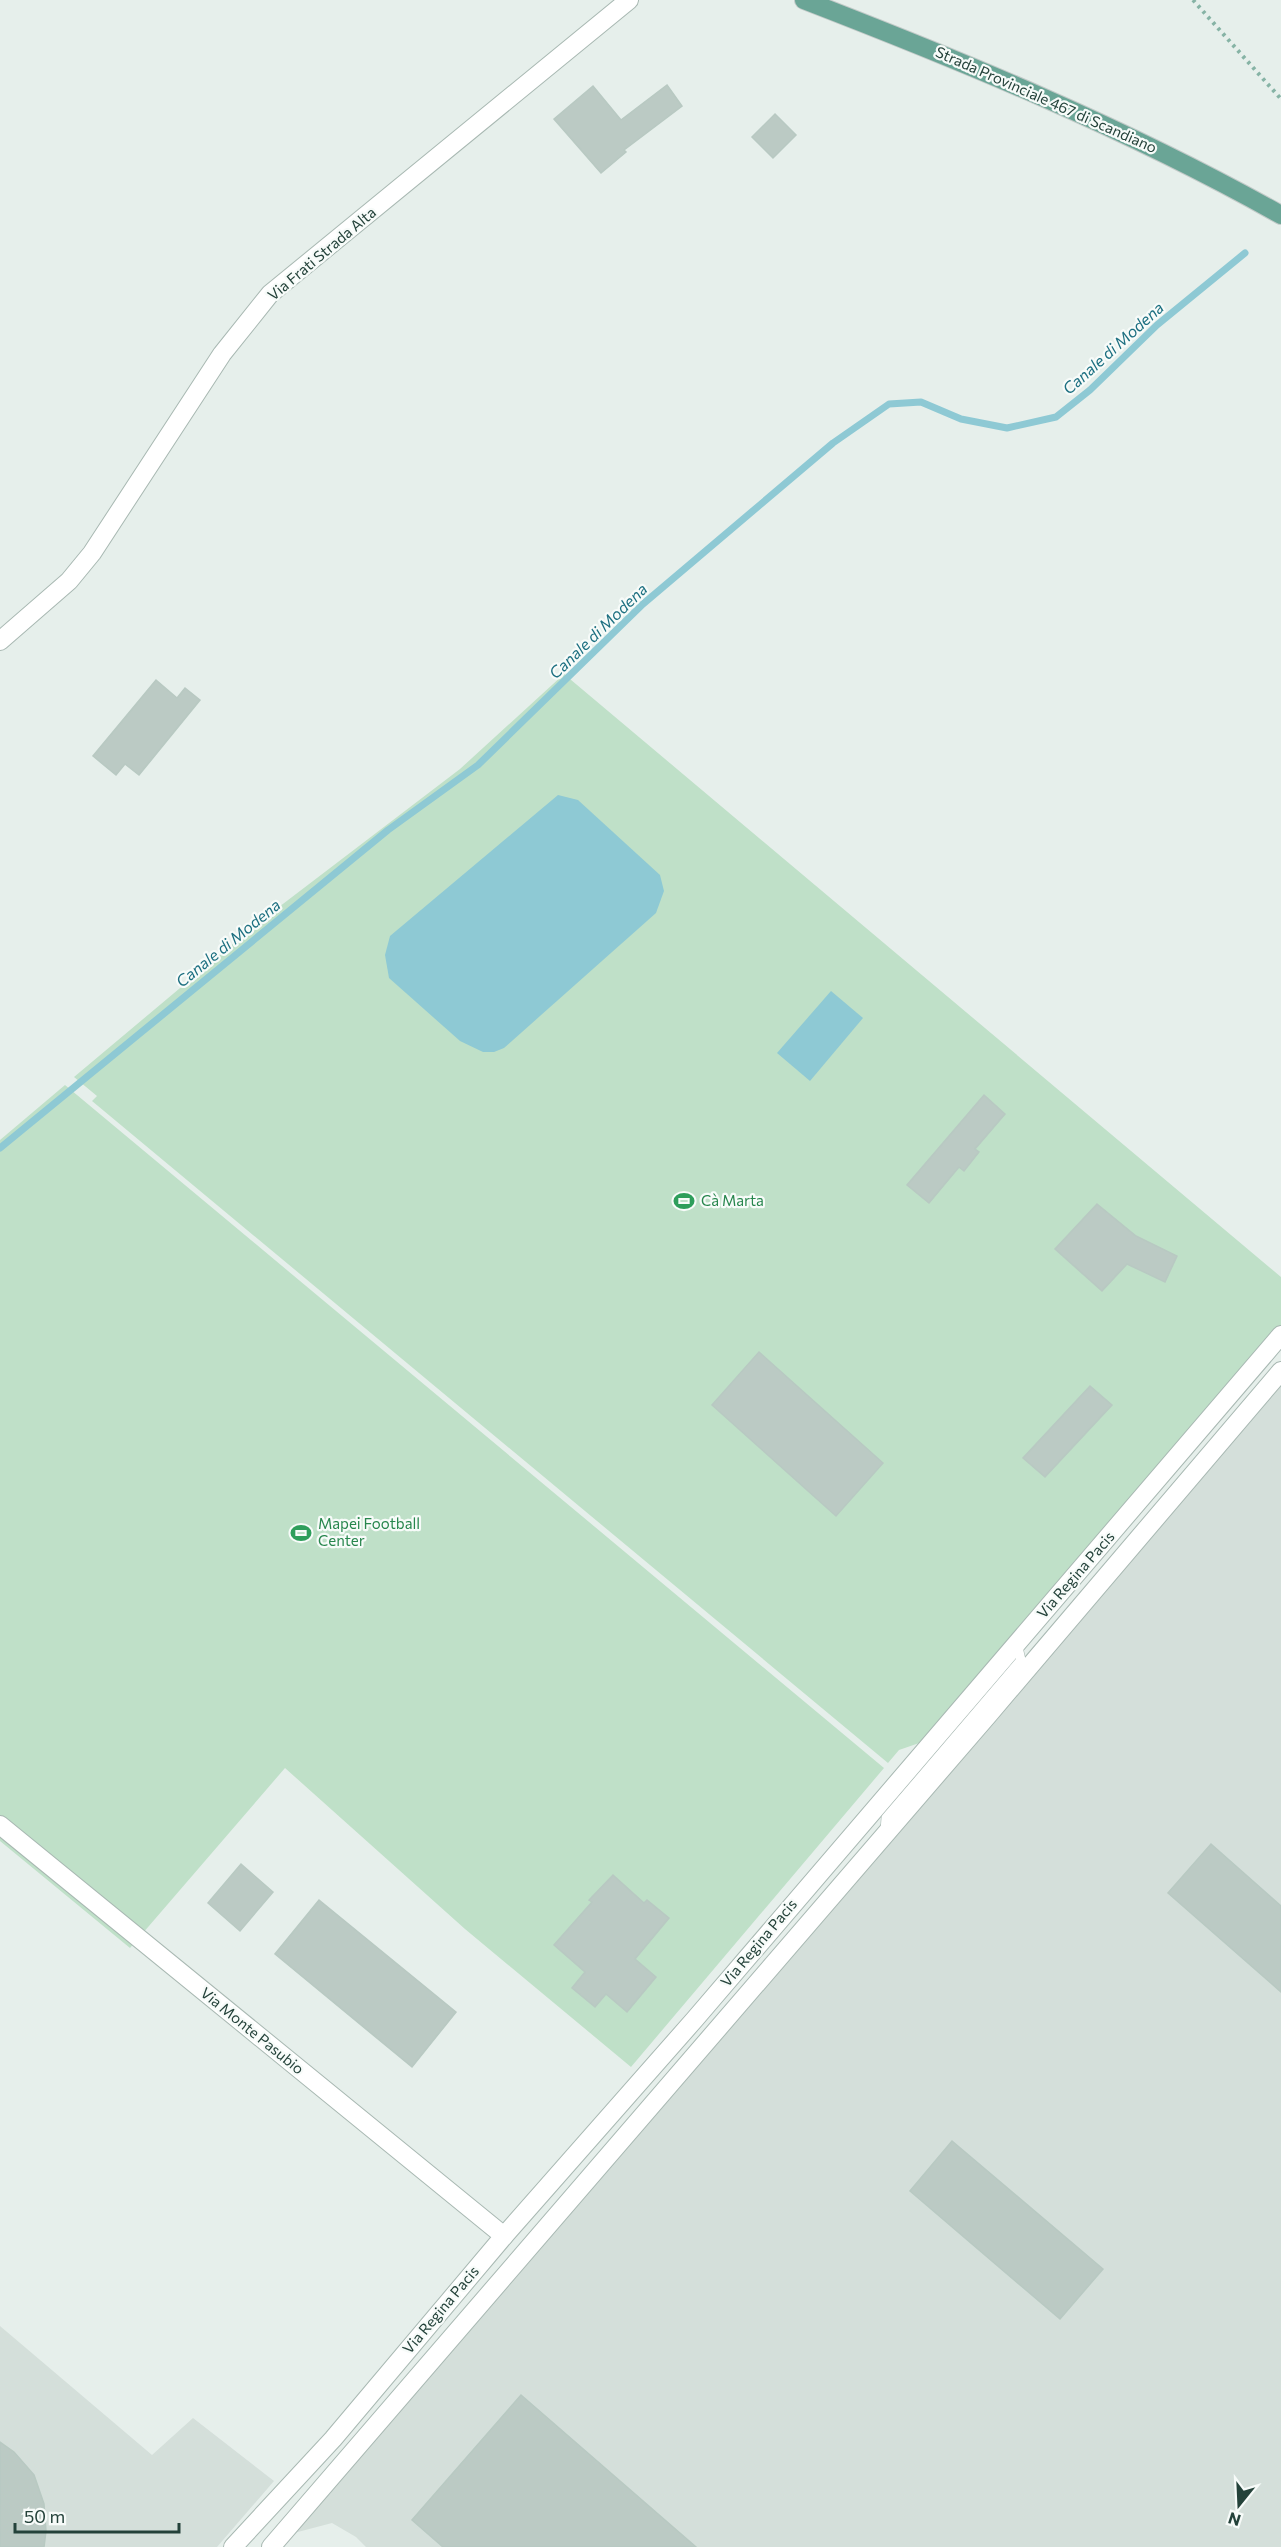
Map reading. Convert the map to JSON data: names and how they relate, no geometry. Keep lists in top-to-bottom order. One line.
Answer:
{"streets":{"main road":["Strada Provinciale 467 di Scandiano"],"street":["Via Frati Strada Alta","Via Regina Pacis","Via Monte Pasubio"]},"crossings":[["Via Regina Pacis","Via Monte Pasubio"]],"water":["Canale di Modena"],"places":{"sports":["Cà Marta","Mapei Football Center"]},"scale_bar":"50 m","north":"bottom"}
